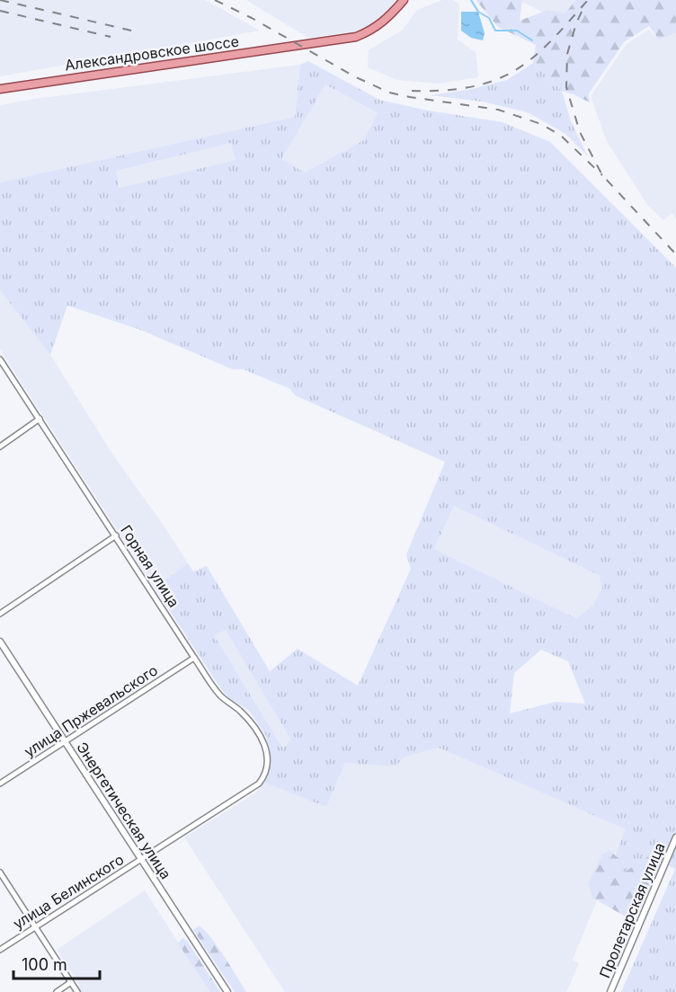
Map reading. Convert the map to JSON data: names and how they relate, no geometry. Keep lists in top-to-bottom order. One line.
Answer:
{"streets":{"main road":["Александровское шоссе"],"street":["Горная улица","улица Пржевальского","Энергетическая улица","улица Белинского","Пролетарская улица"]},"crossings":[["Горная улица","улица Пржевальского"],["Горная улица","улица Белинского"],["улица Пржевальского","Энергетическая улица"],["Энергетическая улица","улица Белинского"]],"scale_bar":"100 m"}
